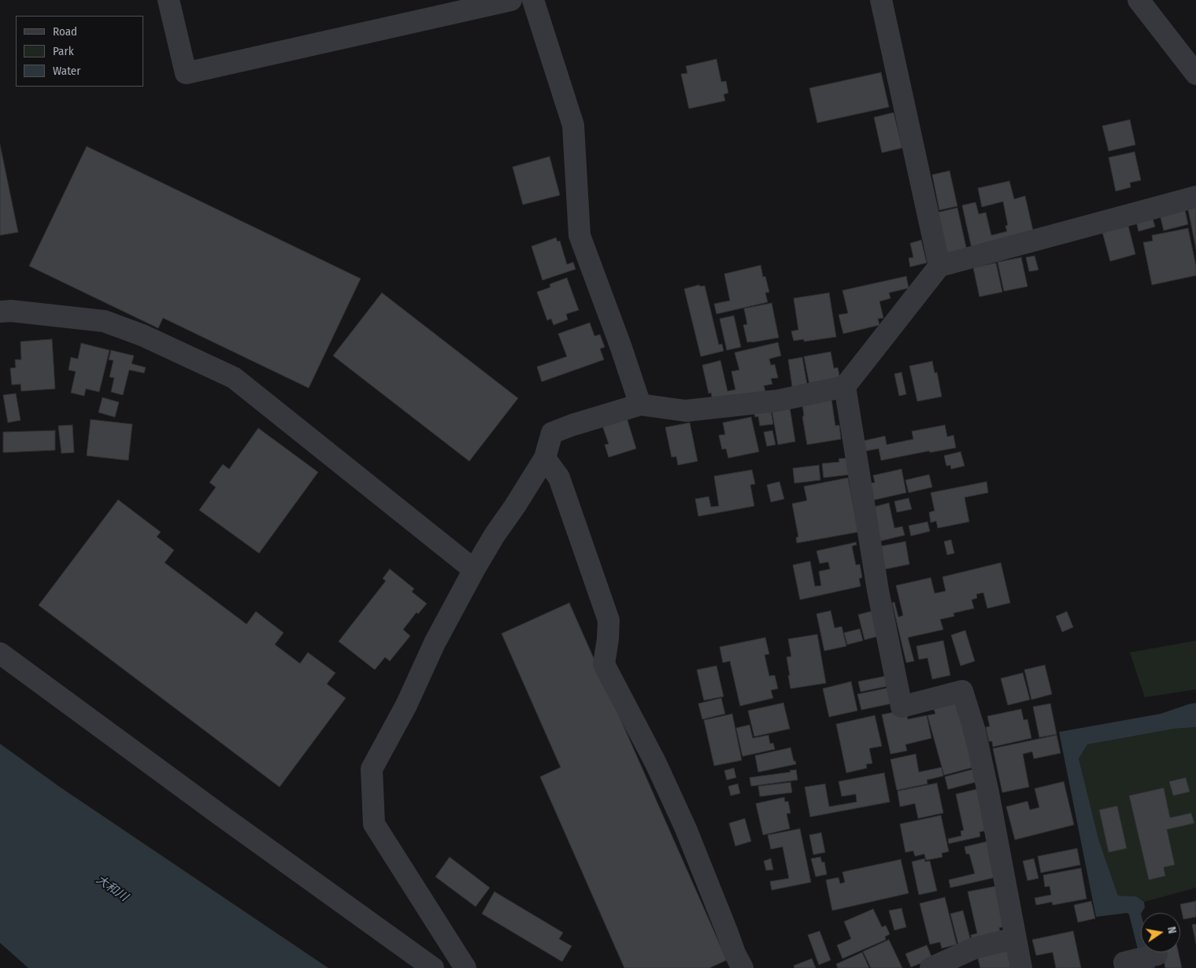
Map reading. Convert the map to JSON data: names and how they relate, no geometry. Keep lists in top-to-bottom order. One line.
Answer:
{"water":["大和川"],"legend":["Road","Park","Water"],"north":"right"}
